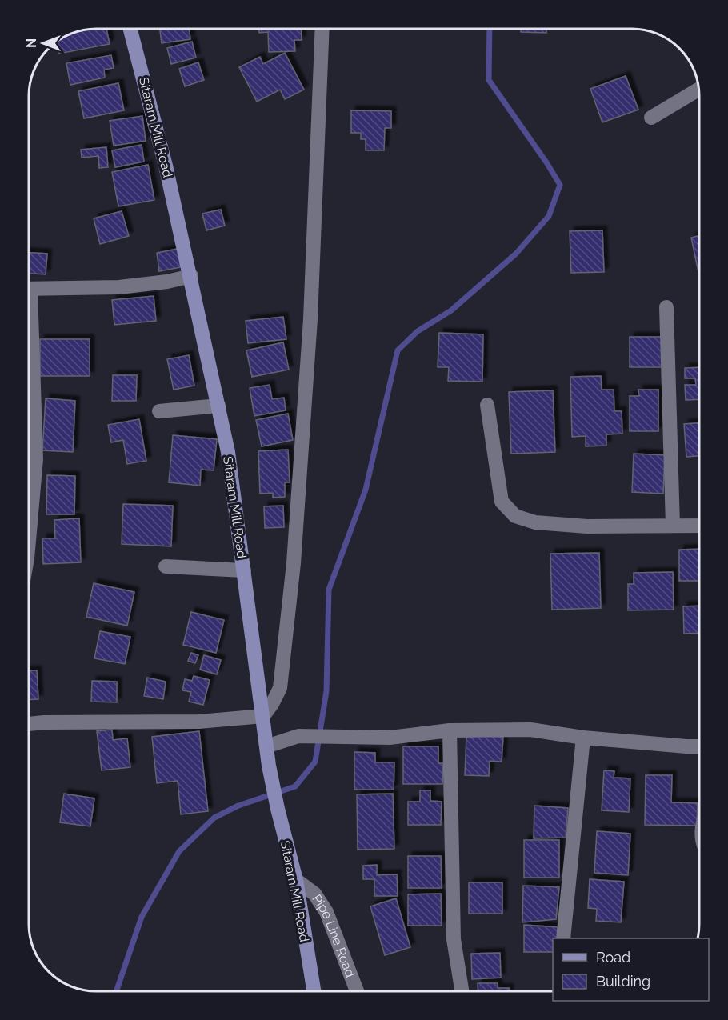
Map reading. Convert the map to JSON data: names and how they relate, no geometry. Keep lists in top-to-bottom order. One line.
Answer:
{"streets":{"main road":["Sitaram Mill Road"],"street":["Pipe Line Road"]},"crossings":[["Sitaram Mill Road","Pipe Line Road"]],"legend":["Road","Building"],"north":"left"}
